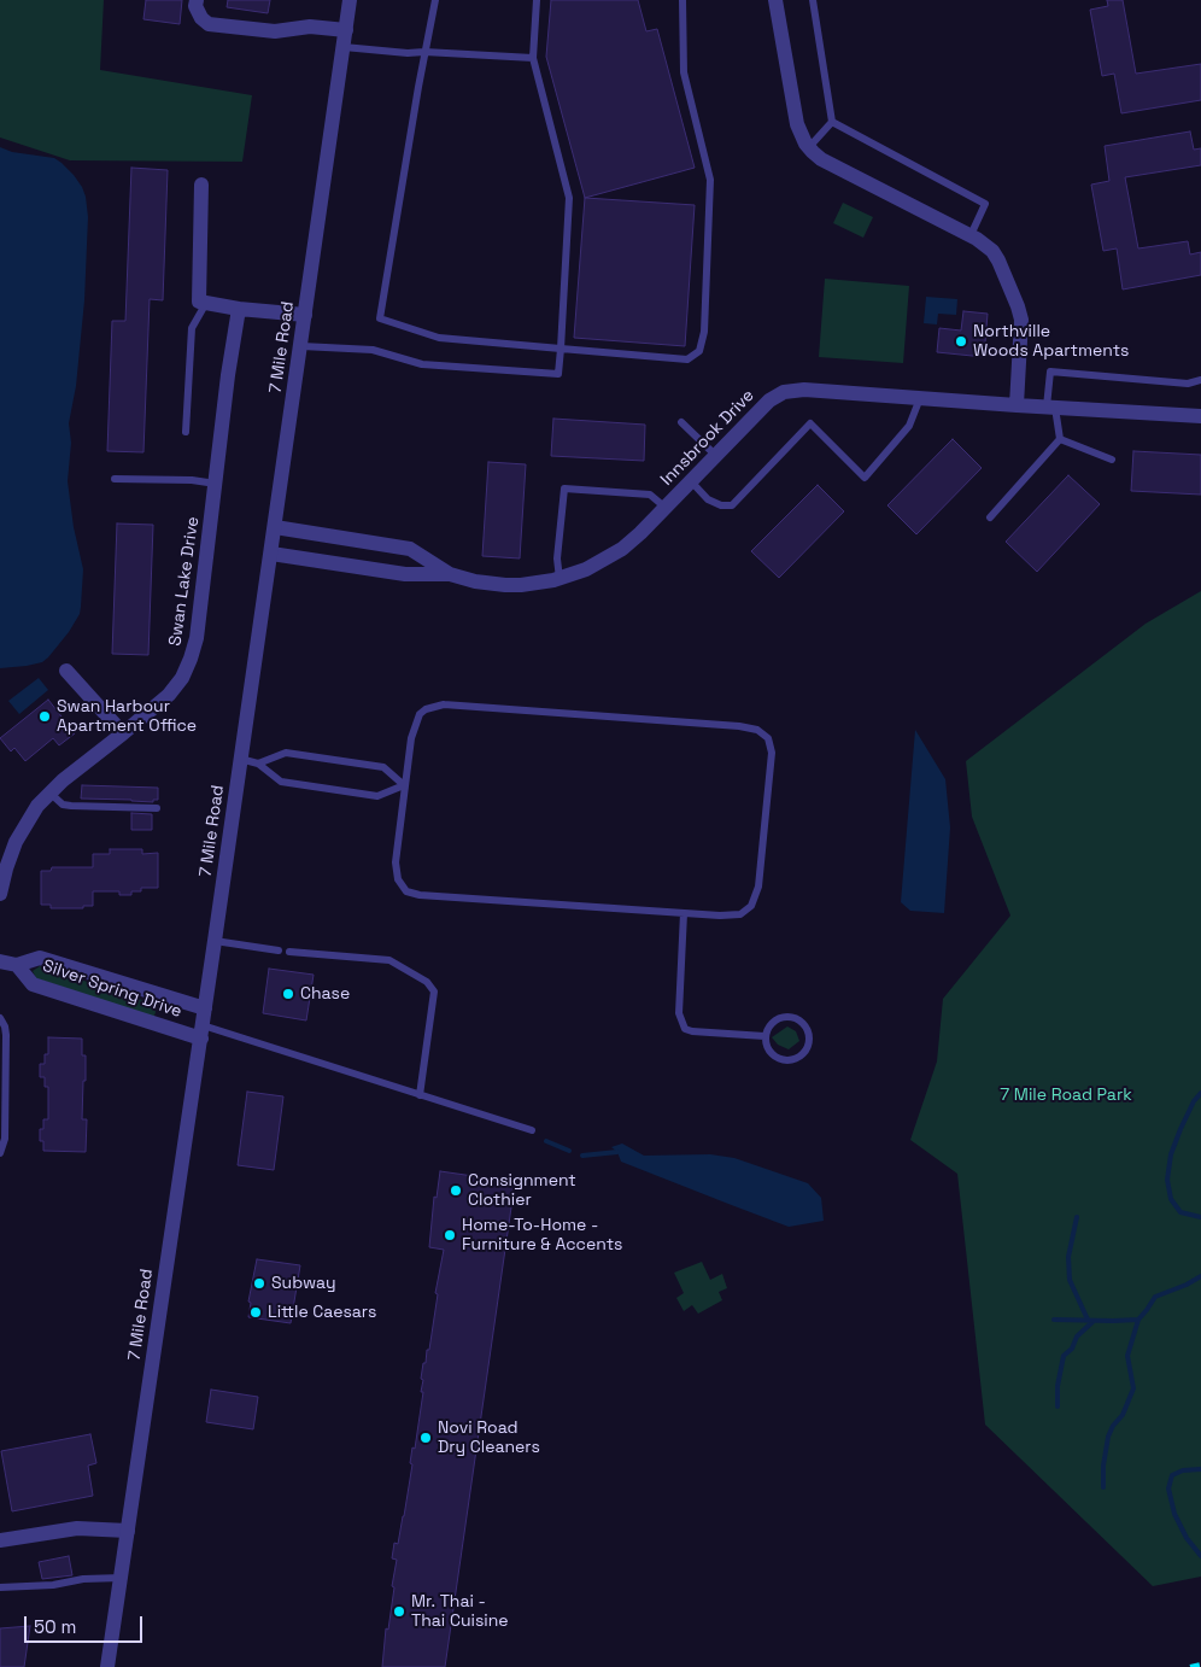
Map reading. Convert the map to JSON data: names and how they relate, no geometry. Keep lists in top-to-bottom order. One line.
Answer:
{"streets":{"street":["7 Mile Road","Innsbrook Drive","Swan Lake Drive","Silver Spring Drive"]},"crossings":[["7 Mile Road","Innsbrook Drive"],["7 Mile Road","Silver Spring Drive"]],"parks":["7 Mile Road Park"],"places":["Northville Woods Apartments","Swan Harbour Apartment Office","Chase","Consignment Clothier","Home-To-Home - Furniture & Accents","Subway","Little Caesars","Novi Road Dry Cleaners","Mr. Thai - Thai Cuisine"],"scale_bar":"50 m"}
